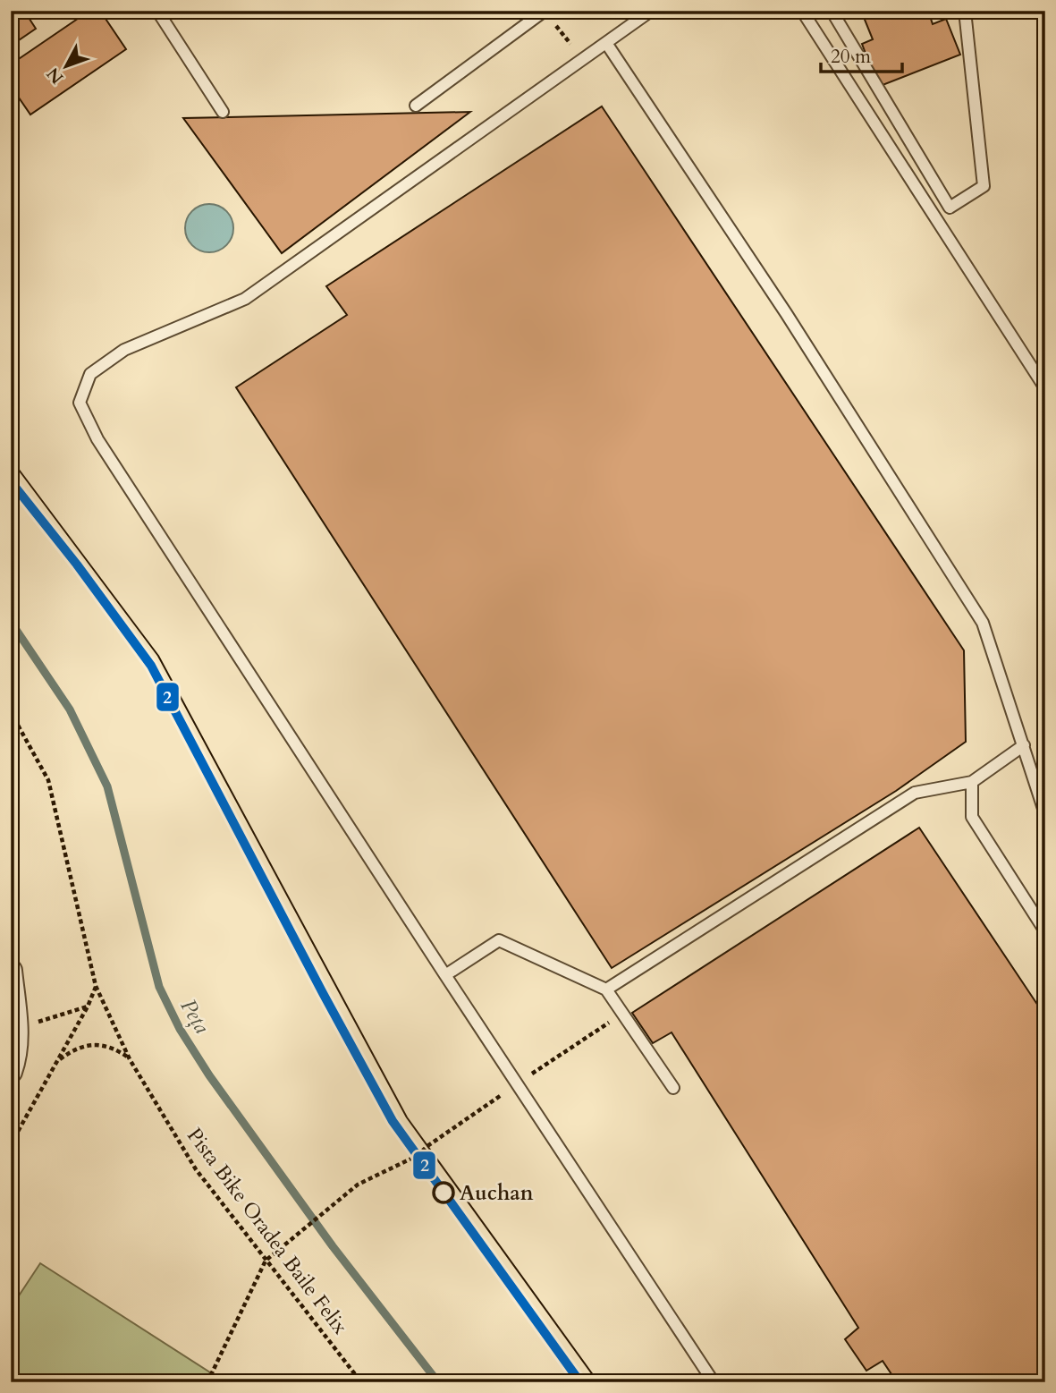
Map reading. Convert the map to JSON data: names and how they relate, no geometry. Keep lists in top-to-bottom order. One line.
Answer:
{"streets":{"path":["Pista Bike Oradea Baile Felix"]},"water":["Peța"],"places":["Auchan"],"lines":["transit line 2"],"scale_bar":"20 m","north":"bottom left"}
